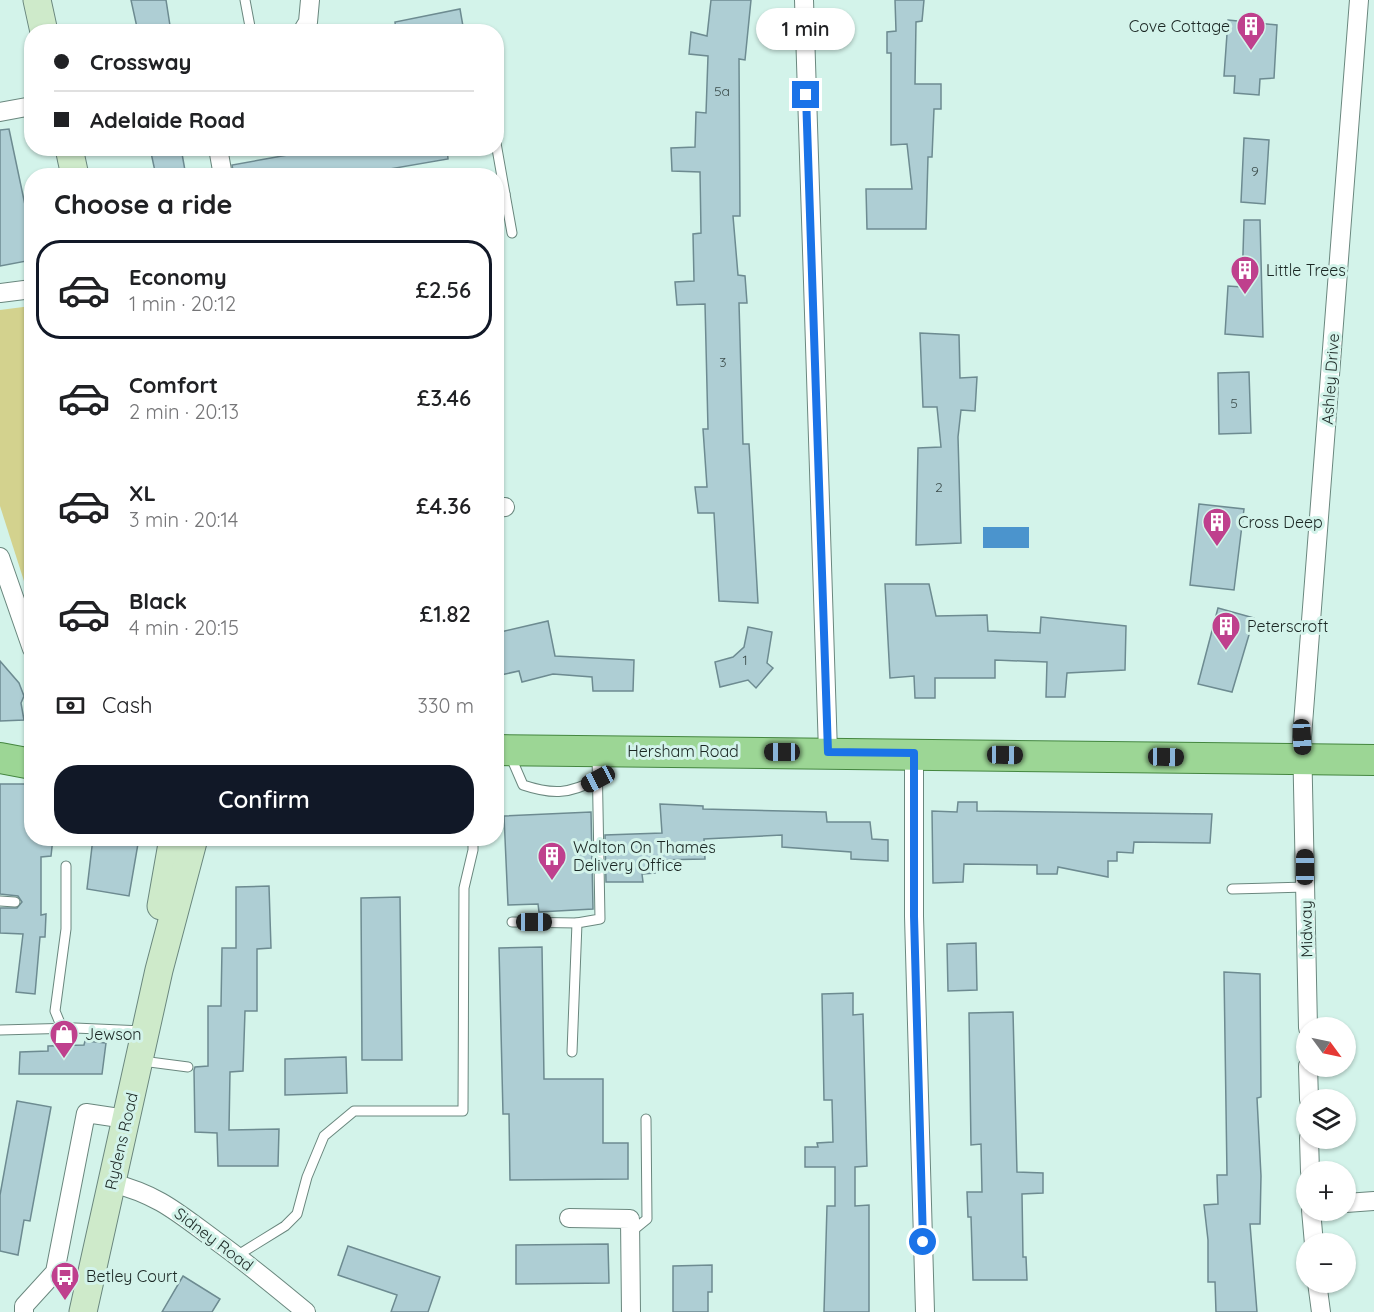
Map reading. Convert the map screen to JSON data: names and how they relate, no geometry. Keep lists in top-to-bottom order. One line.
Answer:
{"streets":{"main road":["Hersham Road"],"street":["Ashley Drive","Midway","Rydens Road","Sidney Road"]},"crossings":[["Ashley Drive","Hersham Road"],["Ashley Drive","Midway"],["Hersham Road","Midway"],["Rydens Road","Sidney Road"]],"places":{"building":["Cove Cottage","Little Trees","Cross Deep","Peterscroft","Walton On Thames Delivery Office"],"shop":["Jewson"],"bus stop":["Betley Court"]},"house_numbers":["5a","9","3","5","2","1"],"north":"bottom right","page":{"bubble":"1 min","banner":["Crossway","Adelaide Road"],"heading":"Choose a ride","list":[{"name":"Economy","note":"1 min · 20:12","value":"£2.56"},{"name":"Comfort","note":"2 min · 20:13","value":"£3.46"},{"name":"XL","note":"3 min · 20:14","value":"£4.36"},{"name":"Black","note":"4 min · 20:15","value":"£1.82"}],"pay":["Cash","330 m"],"buttons":"Confirm","map_buttons":["+","−"]}}
